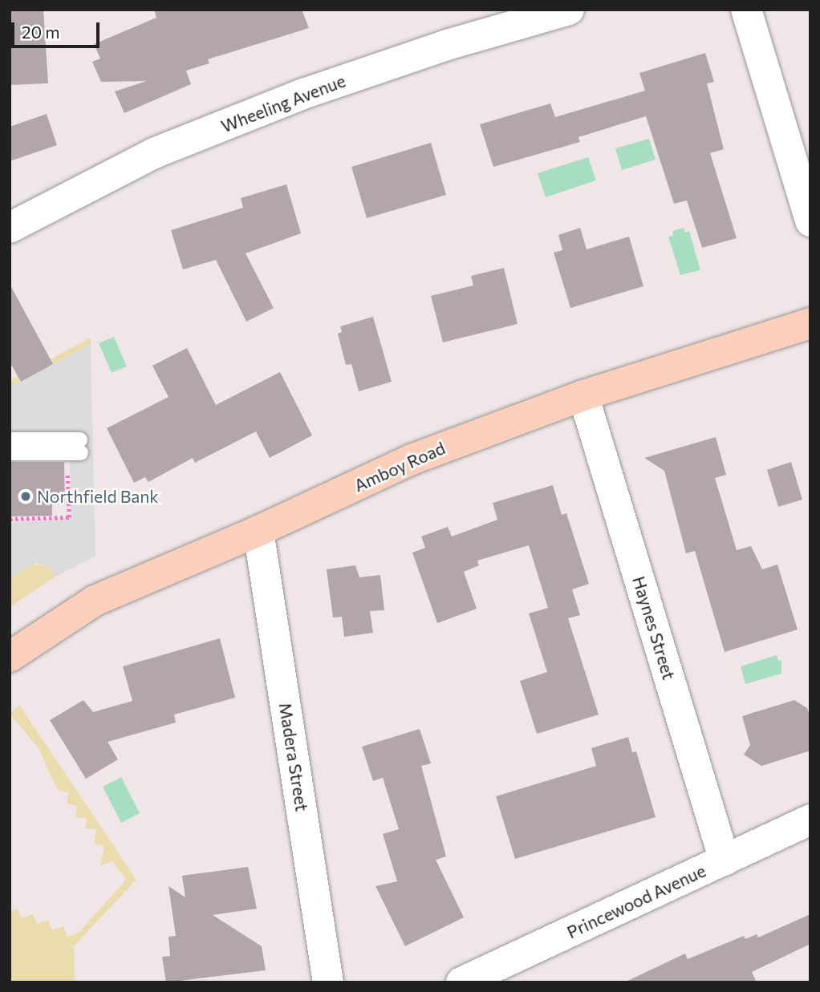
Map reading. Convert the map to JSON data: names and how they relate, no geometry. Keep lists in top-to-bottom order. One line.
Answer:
{"streets":{"main road":["Amboy Road"],"street":["Wheeling Avenue","Haynes Street","Madera Street","Princewood Avenue"]},"crossings":[["Amboy Road","Haynes Street"],["Amboy Road","Madera Street"],["Haynes Street","Princewood Avenue"]],"places":["Northfield Bank"],"scale_bar":"20 m"}
